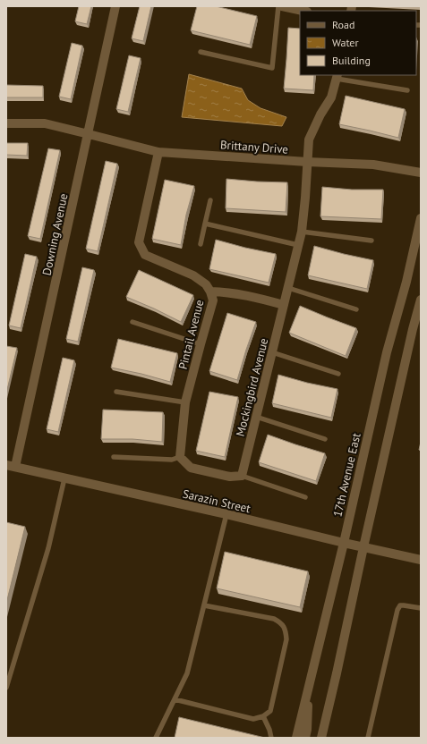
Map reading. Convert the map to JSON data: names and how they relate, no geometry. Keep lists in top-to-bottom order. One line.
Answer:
{"streets":{"street":["Brittany Drive","Downing Avenue","Pintail Avenue","Mockingbird Avenue","17th Avenue East","Sarazin Street"]},"crossings":[["Brittany Drive","Downing Avenue"],["Brittany Drive","Pintail Avenue"],["Brittany Drive","Mockingbird Avenue"],["Downing Avenue","Sarazin Street"],["17th Avenue East","Sarazin Street"]],"legend":["Road","Water","Building"]}
